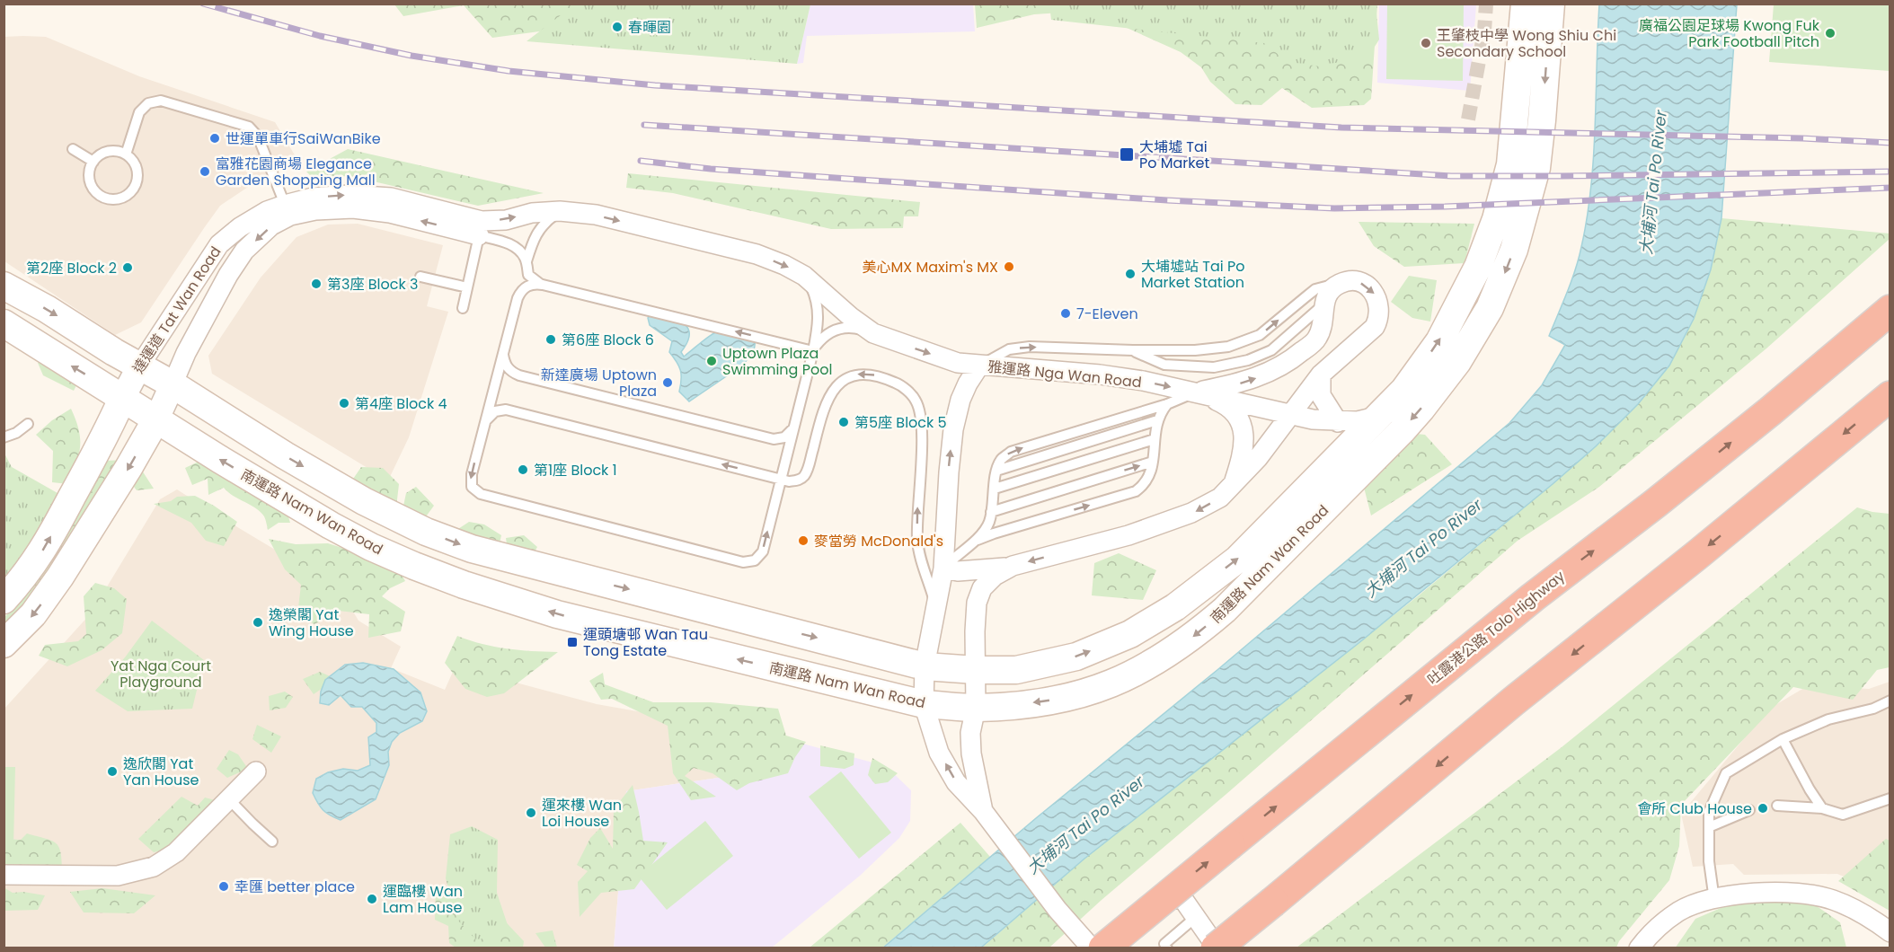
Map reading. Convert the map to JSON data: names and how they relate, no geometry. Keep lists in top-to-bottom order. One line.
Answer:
{"streets":{"highway":["吐露港公路 Tolo Highway"],"main road":["達運道 Tat Wan Road","南運路 Nam Wan Road"],"street":["雅運路 Nga Wan Road"]},"crossings":[["達運道 Tat Wan Road","雅運路 Nga Wan Road"],["達運道 Tat Wan Road","南運路 Nam Wan Road"],["雅運路 Nga Wan Road","南運路 Nam Wan Road"],["雅運路 Nga Wan Road","吐露港公路 Tolo Highway"]],"water":["大埔河 Tai Po River"],"parks":["Yat Nga Court Playground"],"places":{"other":["春暉園","廣福公園足球場 Kwong Fuk Park Football Pitch","王肇枝中學 Wong Shiu Chi Secondary School","世運單車行SaiWanBike","富雅花園商場 Elegance Garden Shopping Mall","美心MX Maxim's MX","第2座 Block 2","大埔墟站 Tai Po Market Station","第3座 Block 3","7-Eleven","第6座 Block 6","Uptown Plaza Swimming Pool","新達廣場 Uptown Plaza","第4座 Block 4","第5座 Block 5","第1座 Block 1","麥當勞 McDonald's","逸榮閣 Yat Wing House","逸欣閣 Yat Yan House","會所 Club House","運來樓 Wan Loi House","幸匯 better place","運臨樓 Wan Lam House"],"transit":["大埔墟 Tai Po Market","運頭塘邨 Wan Tau Tong Estate"]}}
